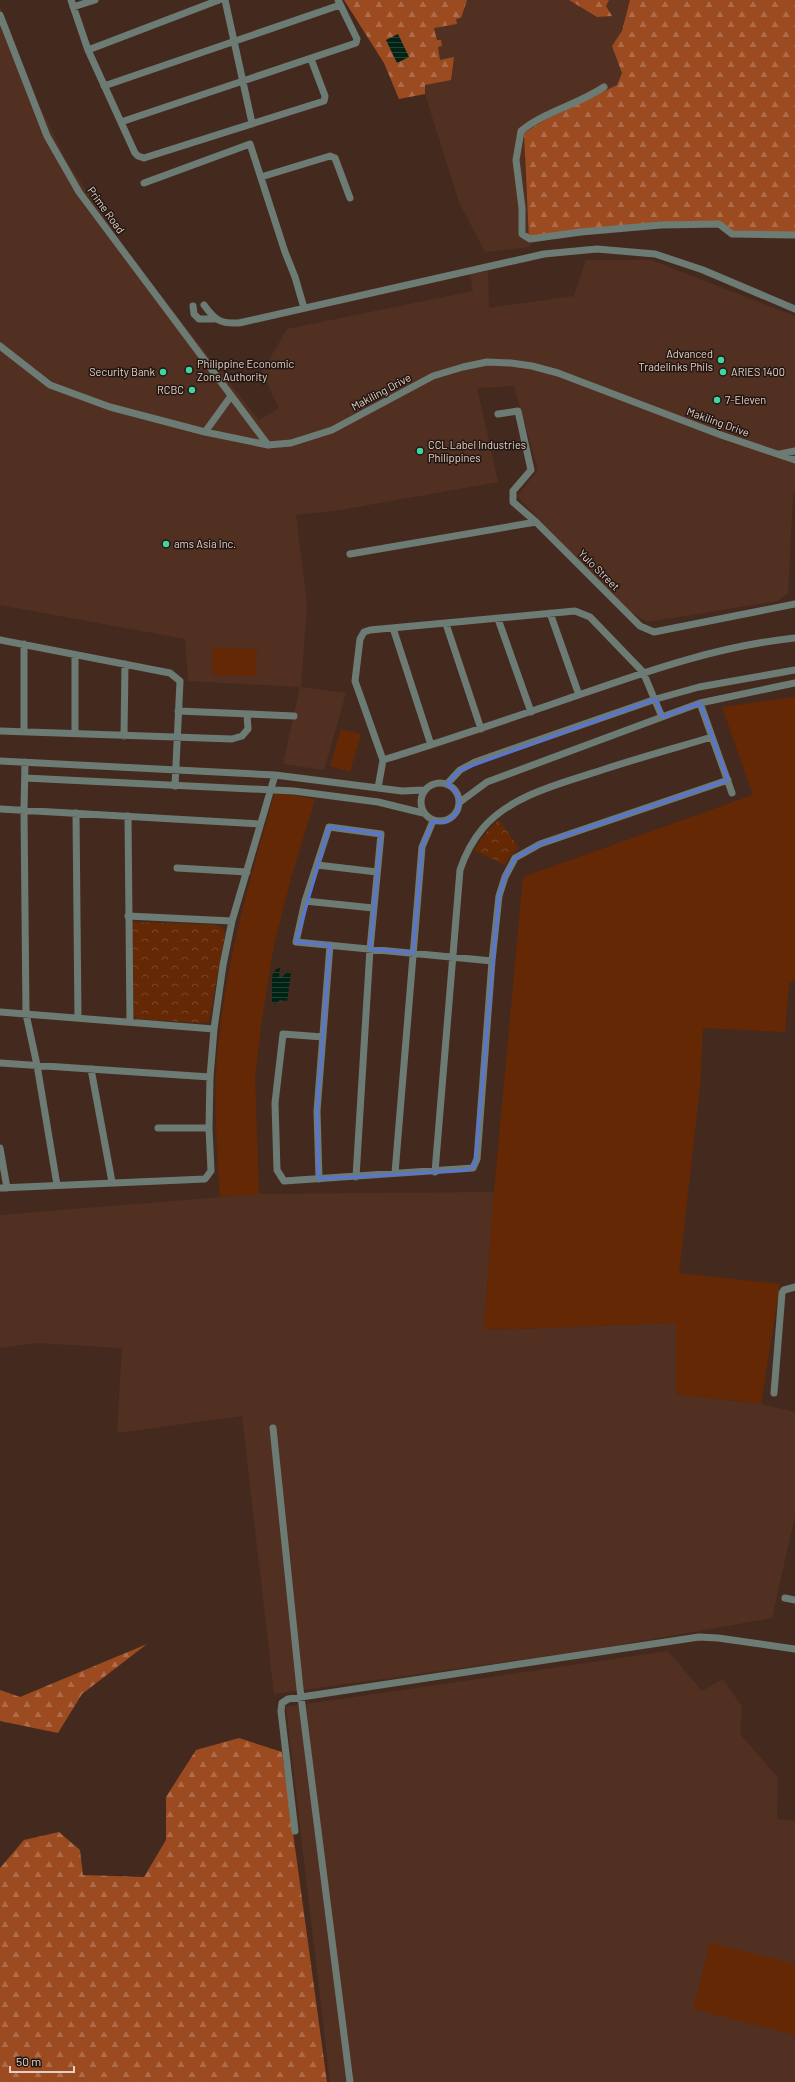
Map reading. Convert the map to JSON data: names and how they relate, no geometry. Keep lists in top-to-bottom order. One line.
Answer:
{"streets":{"street":["Prime Road","Makiling Drive","Yulo Street"]},"crossings":[["Prime Road","Makiling Drive"]],"places":["Advanced Tradelinks Phils","Philippine Economic Zone Authority","Security Bank","ARIES 1400","RCBC","7-Eleven","CCL Label Industries Philippines","ams Asia Inc."],"scale_bar":"50 m"}
